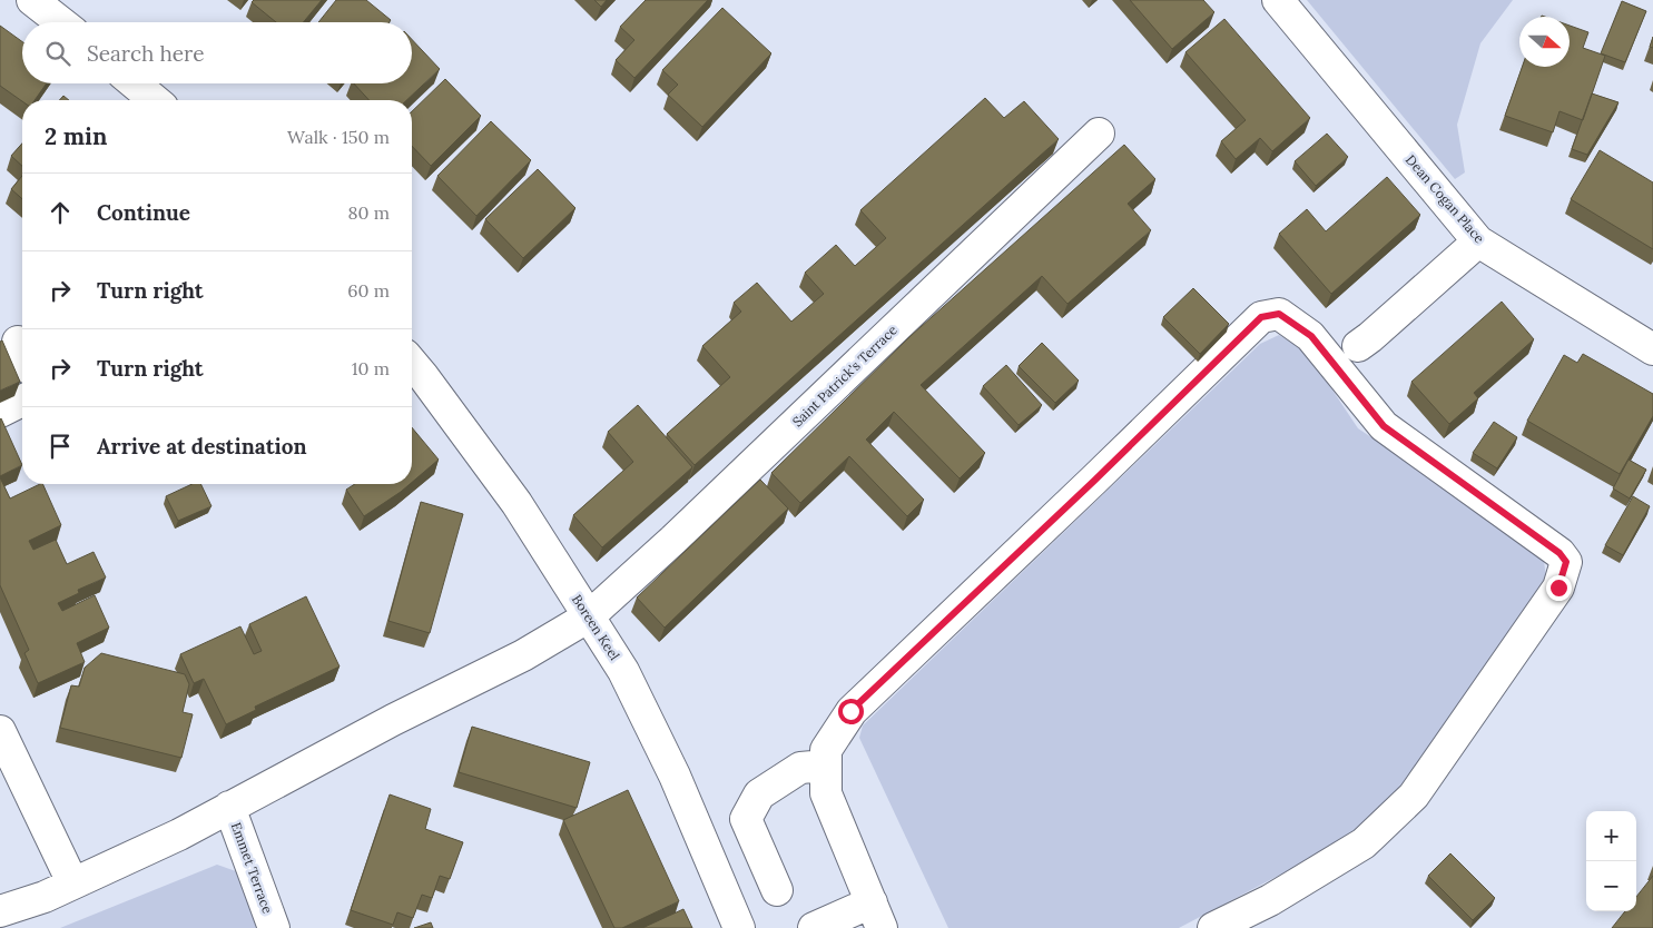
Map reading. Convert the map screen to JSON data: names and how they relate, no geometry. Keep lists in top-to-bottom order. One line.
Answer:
{"streets":{"street":["Dean Cogan Place","Saint Patrick's Terrace","Boreen Keel","Emmet Terrace"]},"crossings":[["Saint Patrick's Terrace","Boreen Keel"],["Saint Patrick's Terrace","Emmet Terrace"]],"north":"right","page":{"search":"Search here","heading":["2 min","Walk · 150 m"],"list":[["Continue","80 m"],["Turn right","60 m"],["Turn right","10 m"],"Arrive at destination"],"map_buttons":["+","−"]}}
